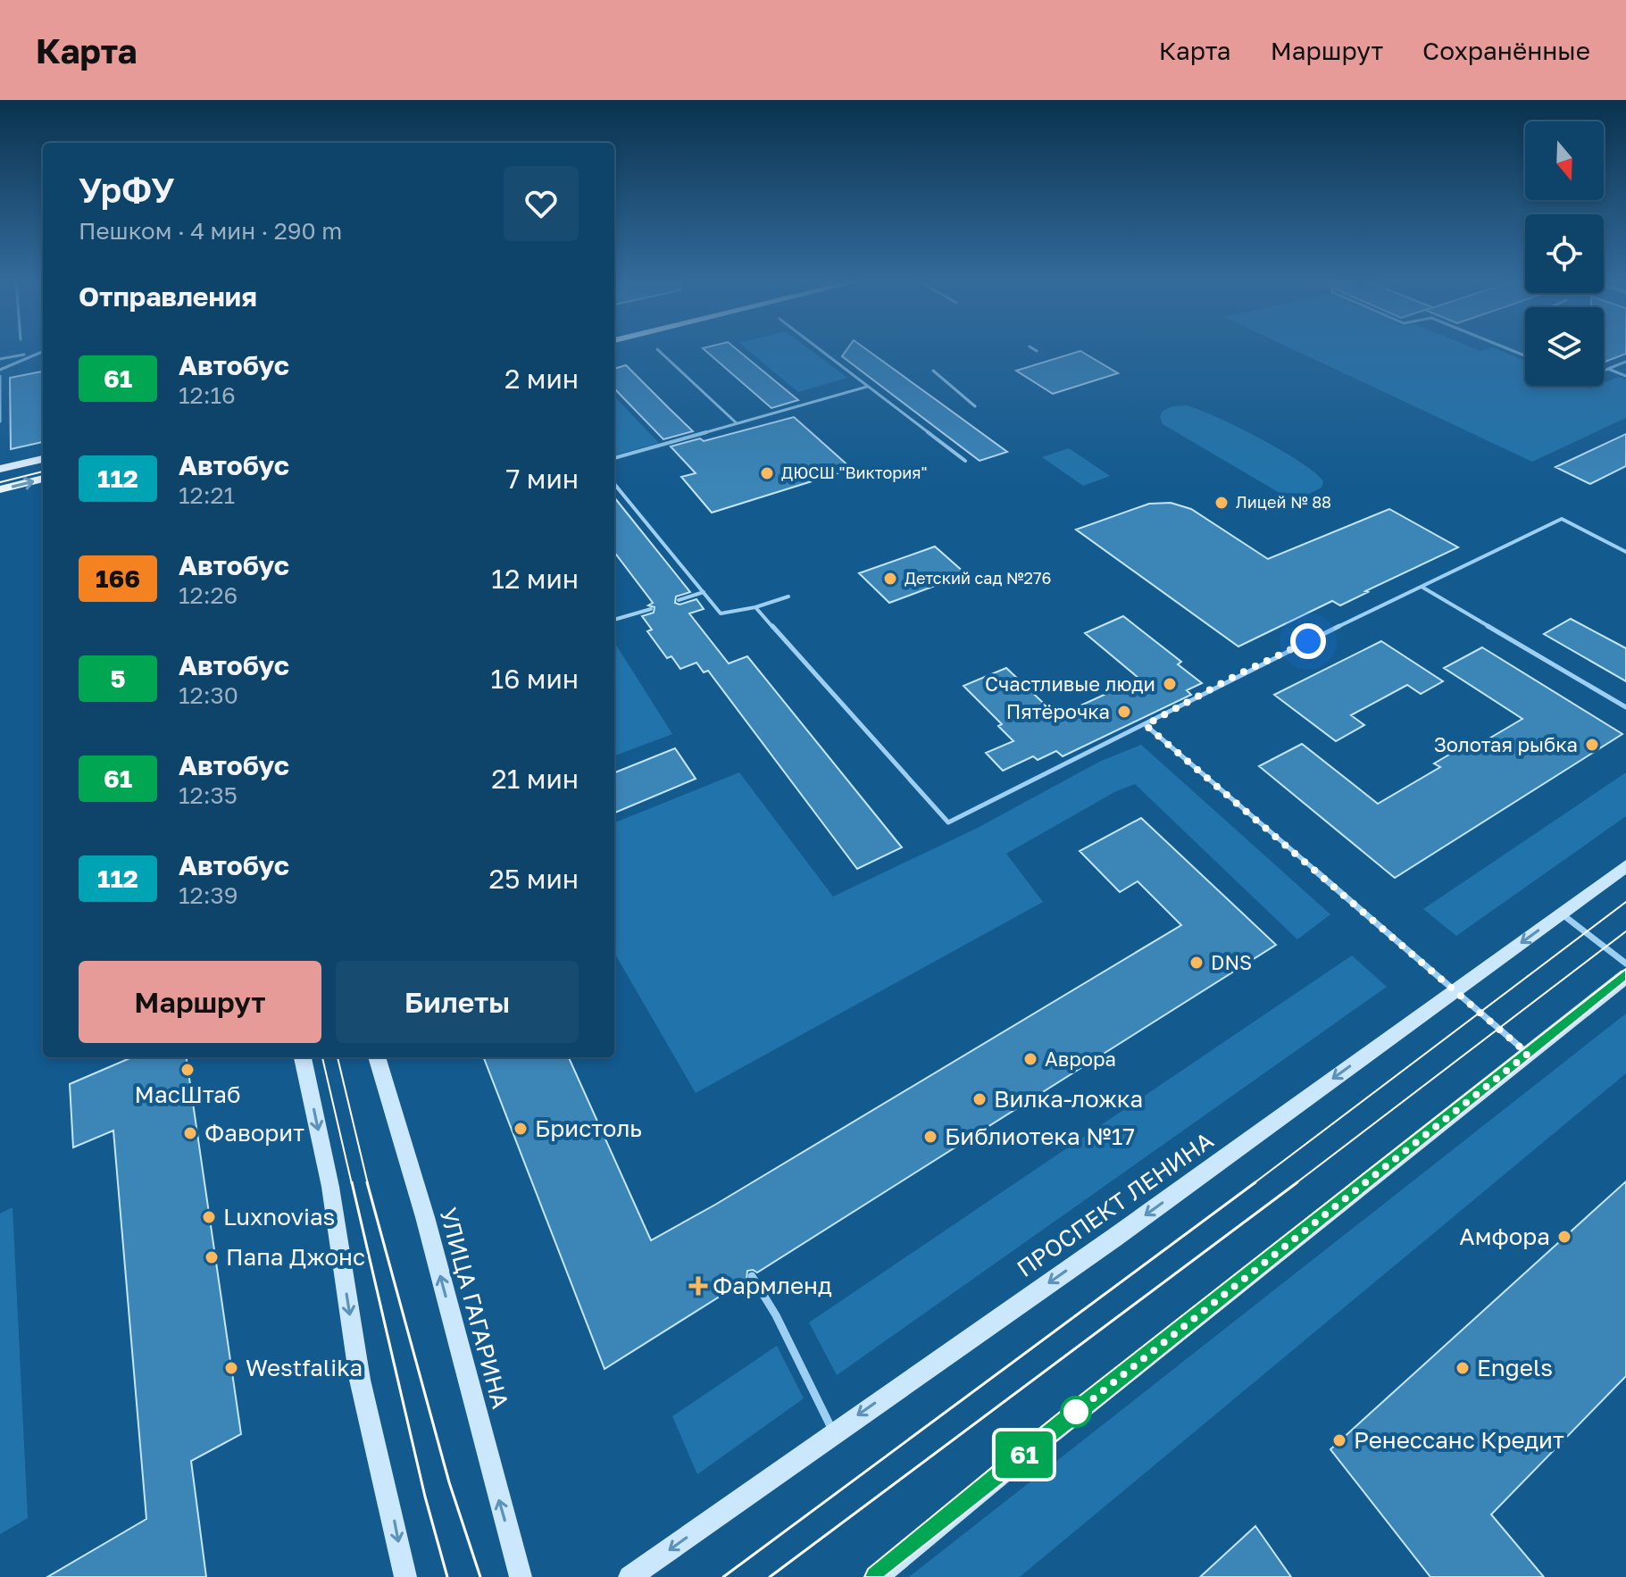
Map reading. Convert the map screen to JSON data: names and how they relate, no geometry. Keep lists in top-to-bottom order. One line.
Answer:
{"streets":{"main road":["ПРОСПЕКТ ЛЕНИНА","УЛИЦА ГАГАРИНА"]},"places":{"other":["ДЮСШ \"Виктория\"","Лицей № 88","Детский сад №276","Счастливые люди","Пятёрочка","Золотая рыбка","DNS","Аврора","МасШтаб","Вилка-ложка","Бристоль","Фаворит","Библиотека №17","Luxnovias","Амфора","Папа Джонс","Westfalika","Engels","Ренессанс Кредит"],"health":["Фармленд"]},"lines":["bus line 61"],"north":"bottom","page":{"header":"Карта","nav":["Карта","Маршрут","Сохранённые"],"on_map":"61","heading":[["УрФУ","Пешком · 4 мин · 290 m"],"Отправления"],"list":[{"mark":"61","name":"Автобус","note":"12:16","value":"2 мин"},{"mark":"112","name":"Автобус","note":"12:21","value":"7 мин"},{"mark":"166","name":"Автобус","note":"12:26","value":"12 мин"},{"mark":"5","name":"Автобус","note":"12:30","value":"16 мин"},{"mark":"61","name":"Автобус","note":"12:35","value":"21 мин"},{"mark":"112","name":"Автобус","note":"12:39","value":"25 мин"}],"buttons":["Маршрут","Билеты"]}}
